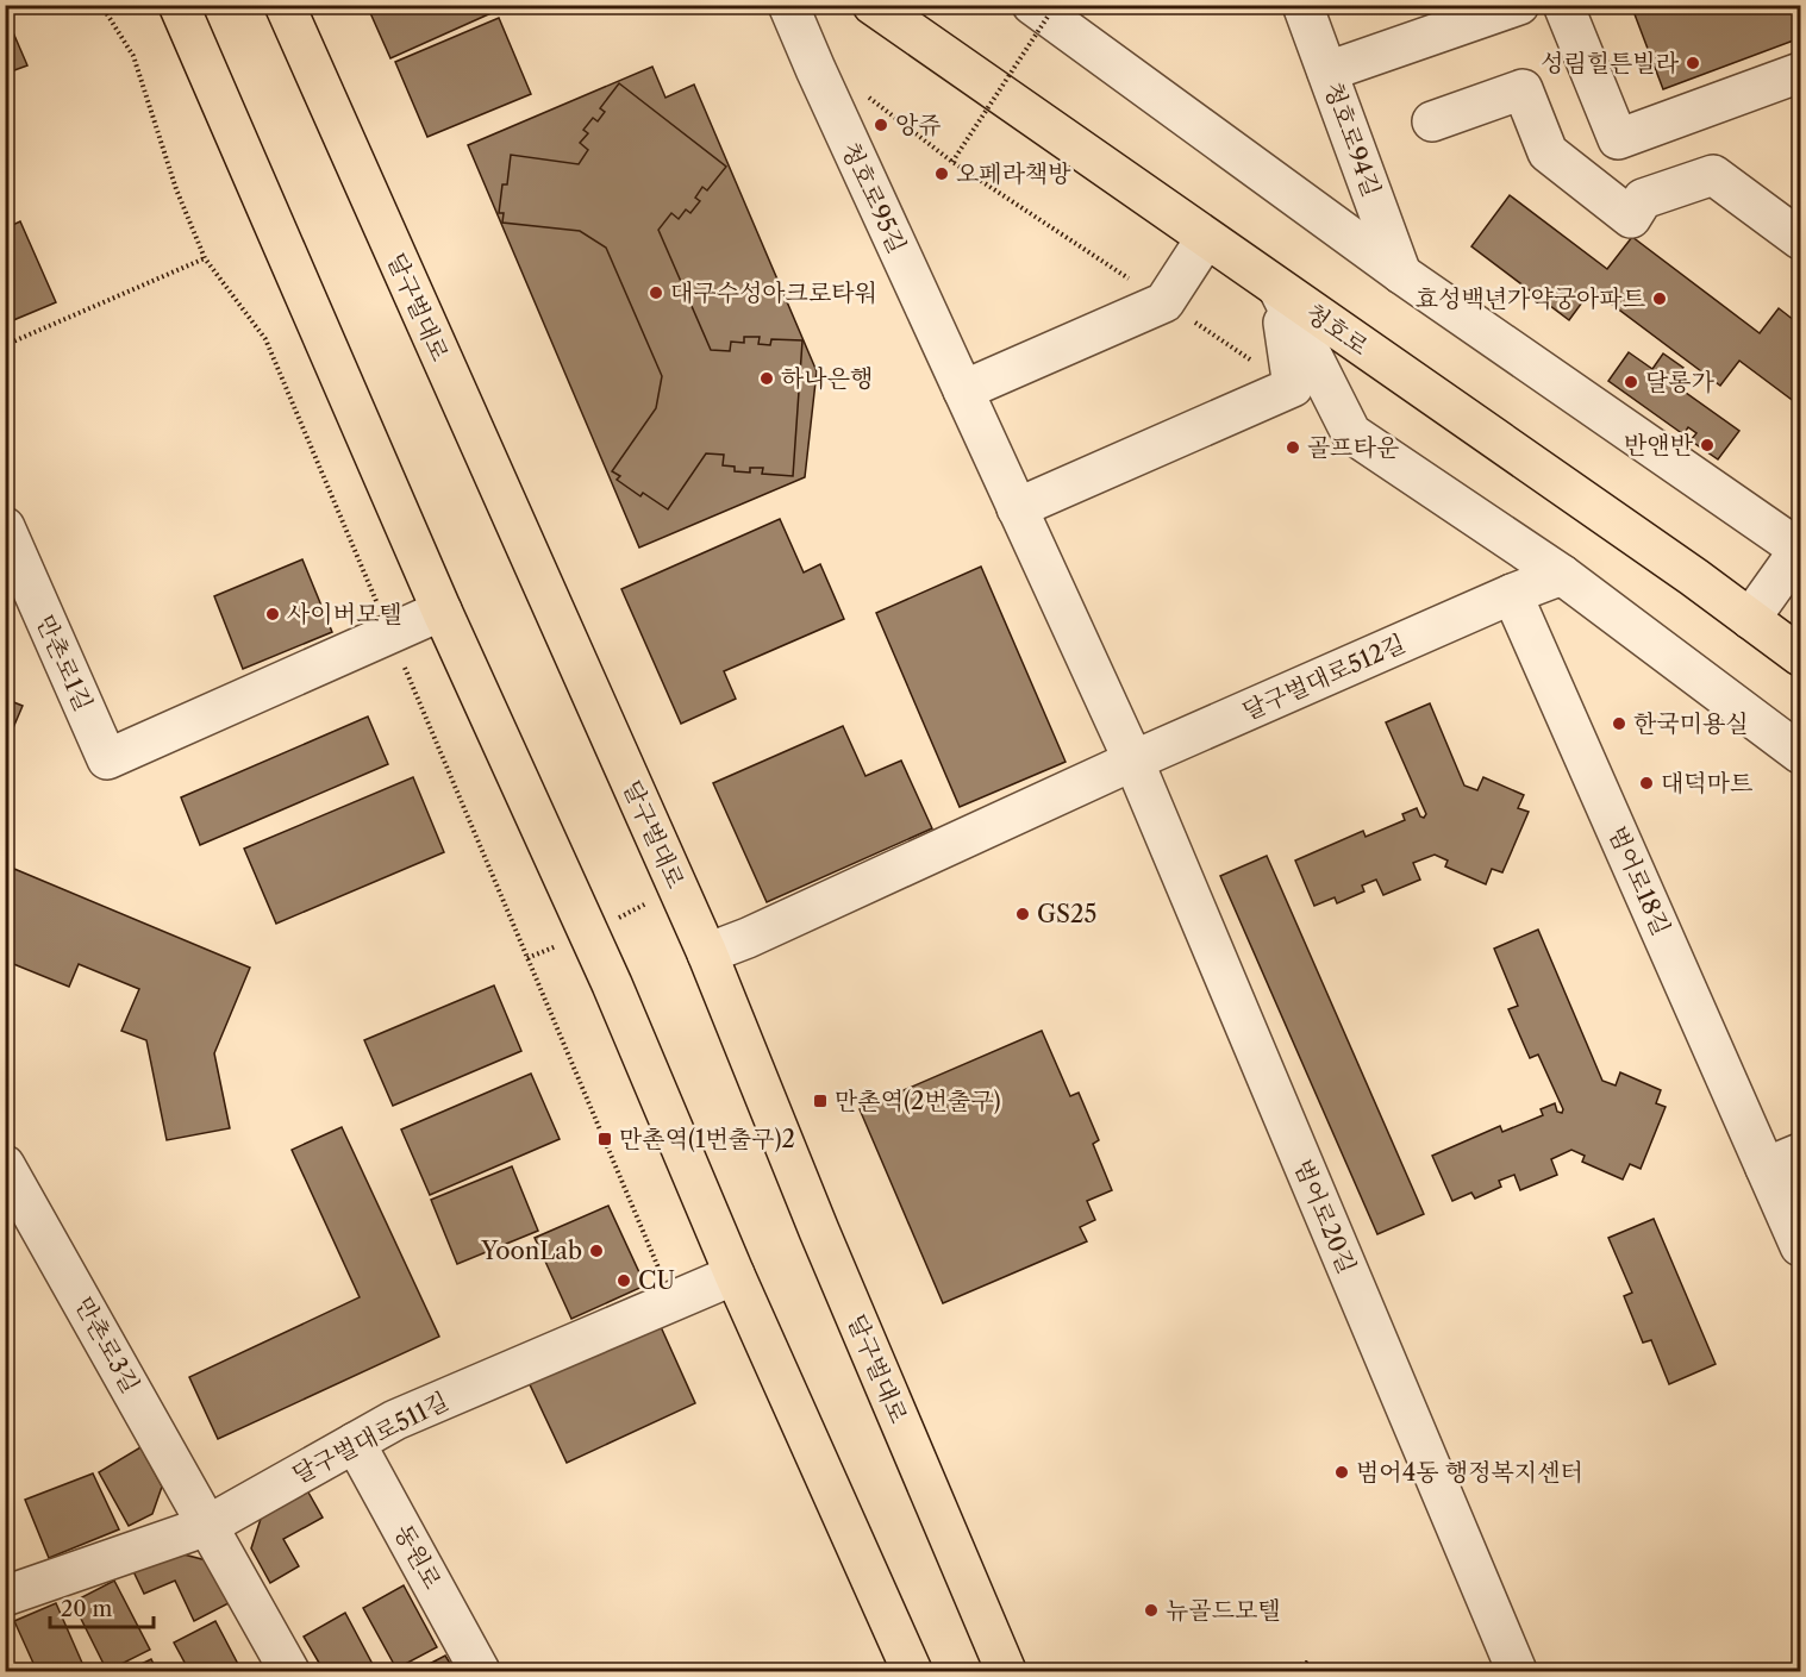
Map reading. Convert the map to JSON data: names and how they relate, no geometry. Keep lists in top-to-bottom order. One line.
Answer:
{"streets":{"main road":["달구벌대로","청호로"],"street":["청호로94길","청호로95길","만촌로1길","달구벌대로512길","범어로18길","범어로20길","만촌로3길","달구벌대로511길","동원로"]},"crossings":[["청호로95길","달구벌대로512길"],["청호로95길","범어로20길"],["달구벌대로","달구벌대로512길"],["달구벌대로512길","범어로18길"],["달구벌대로512길","범어로20길"],["만촌로3길","달구벌대로511길"],["달구벌대로511길","동원로"]],"places":{"other":["성림힐튼빌라","앙쥬","오페라책방","대구수성아크로타워","효성백년가약궁아파트","하나은행","달롱가","반앤반","골프타운","사이버모텔","한국미용실","대덕마트","GS25","YoonLab","CU","범어4동 행정복지센터","뉴골드모텔"],"transit":["만촌역(2번출구)","만촌역(1번출구)2"]},"scale_bar":"20 m"}
